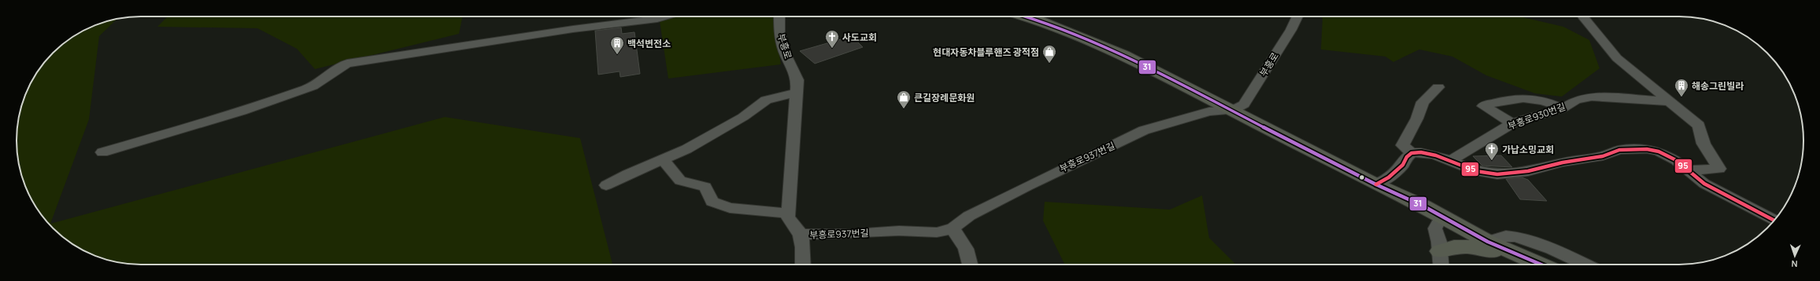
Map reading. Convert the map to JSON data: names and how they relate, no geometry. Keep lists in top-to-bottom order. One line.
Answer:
{"streets":{"street":["부흥로","부흥로930번길","부흥로937번길"]},"crossings":[["부흥로","부흥로937번길"]],"places":{"church":["사도교회","가납소밍교회"],"building":["백석변전소","해송그린빌라"],"shop":["현대자동차블루핸즈 광적점","큰길장례문화원"]},"lines":["transit line 31","transit line 95"],"north":"bottom"}
